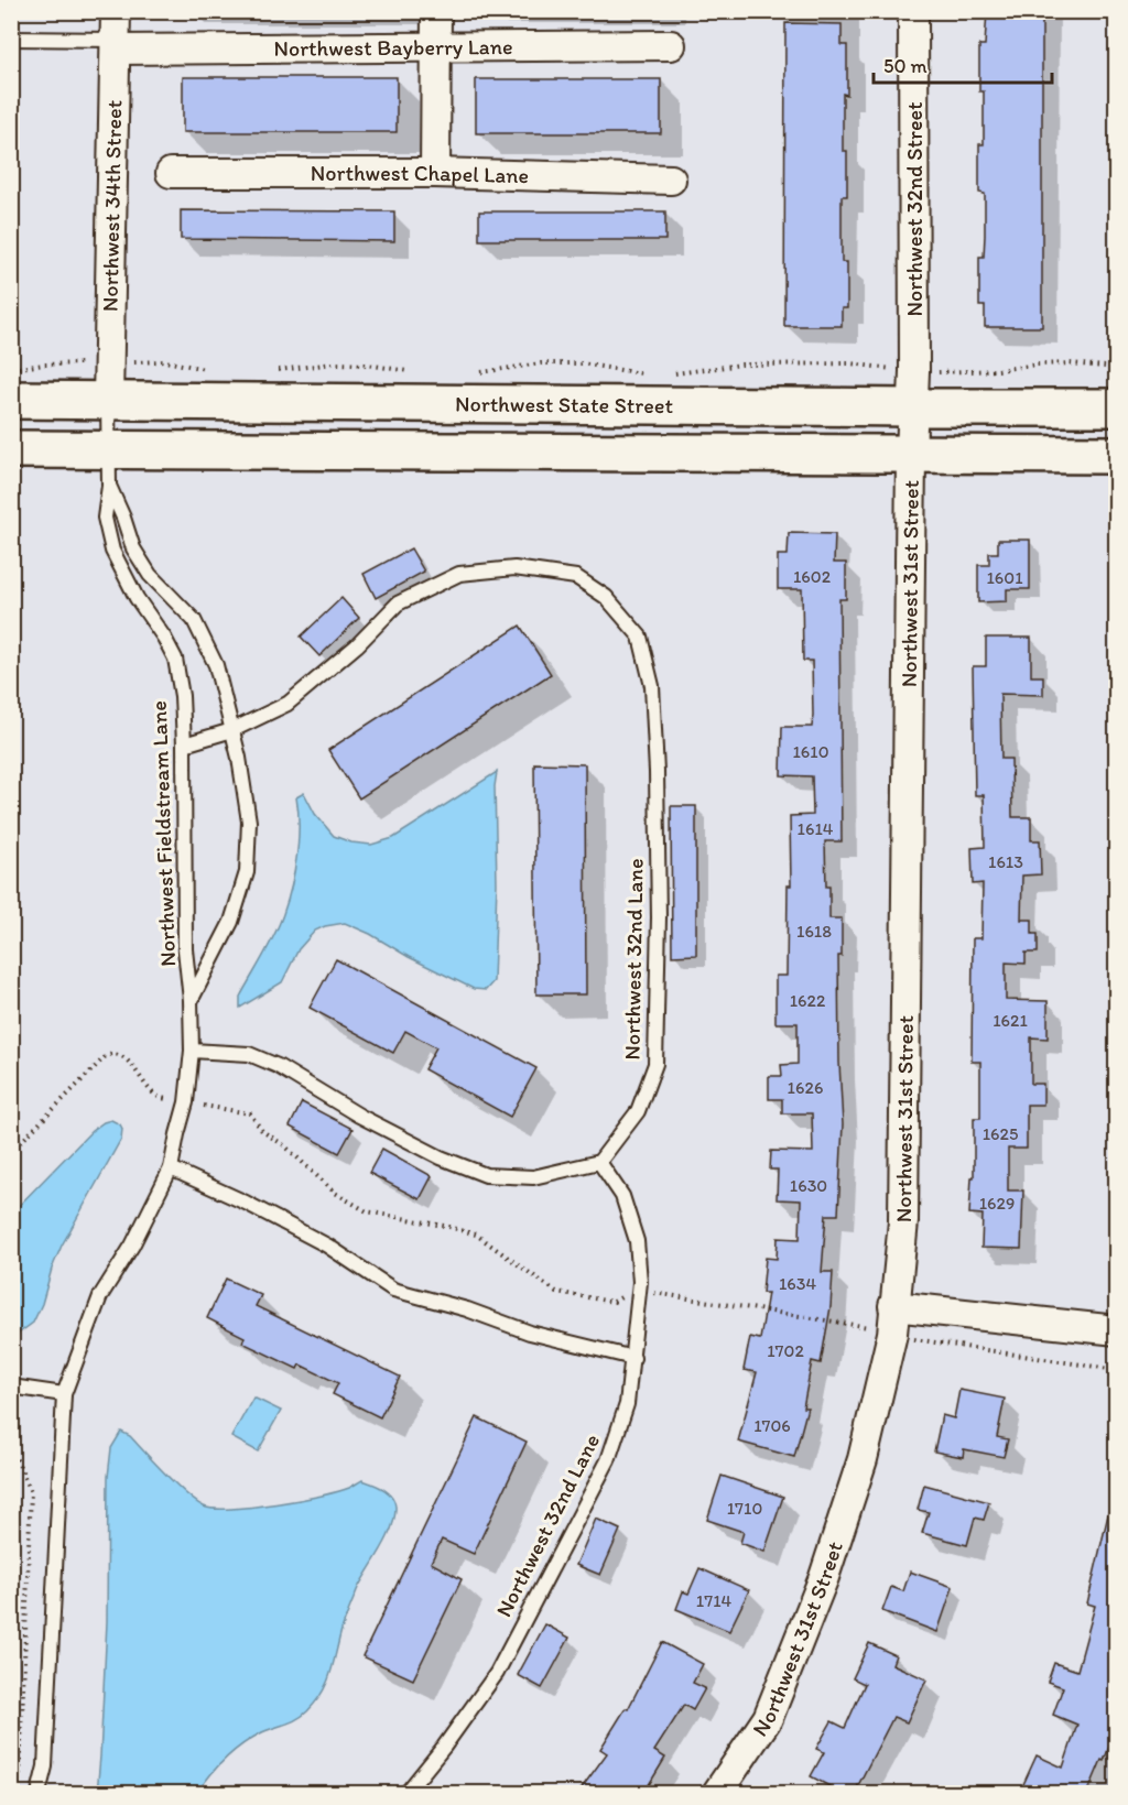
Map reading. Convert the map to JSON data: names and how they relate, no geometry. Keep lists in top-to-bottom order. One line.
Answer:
{"streets":{"main road":["Northwest State Street"],"street":["Northwest Bayberry Lane","Northwest Chapel Lane","Northwest 34th Street","Northwest 32nd Street","Northwest 31st Street"],"lane":["Northwest Fieldstream Lane","Northwest 32nd Lane"]},"crossings":[["Northwest Bayberry Lane","Northwest 34th Street"],["Northwest 34th Street","Northwest State Street"],["Northwest 34th Street","Northwest Fieldstream Lane"],["Northwest 32nd Street","Northwest State Street"],["Northwest 32nd Street","Northwest 31st Street"],["Northwest State Street","Northwest 31st Street"],["Northwest State Street","Northwest Fieldstream Lane"],["Northwest Fieldstream Lane","Northwest 32nd Lane"]],"house_numbers":["1602","1601","1610","1614","1613","1618","1622","1621","1626","1625","1630","1629","1634","1702","1706","1710","1714"],"scale_bar":"50 m"}
